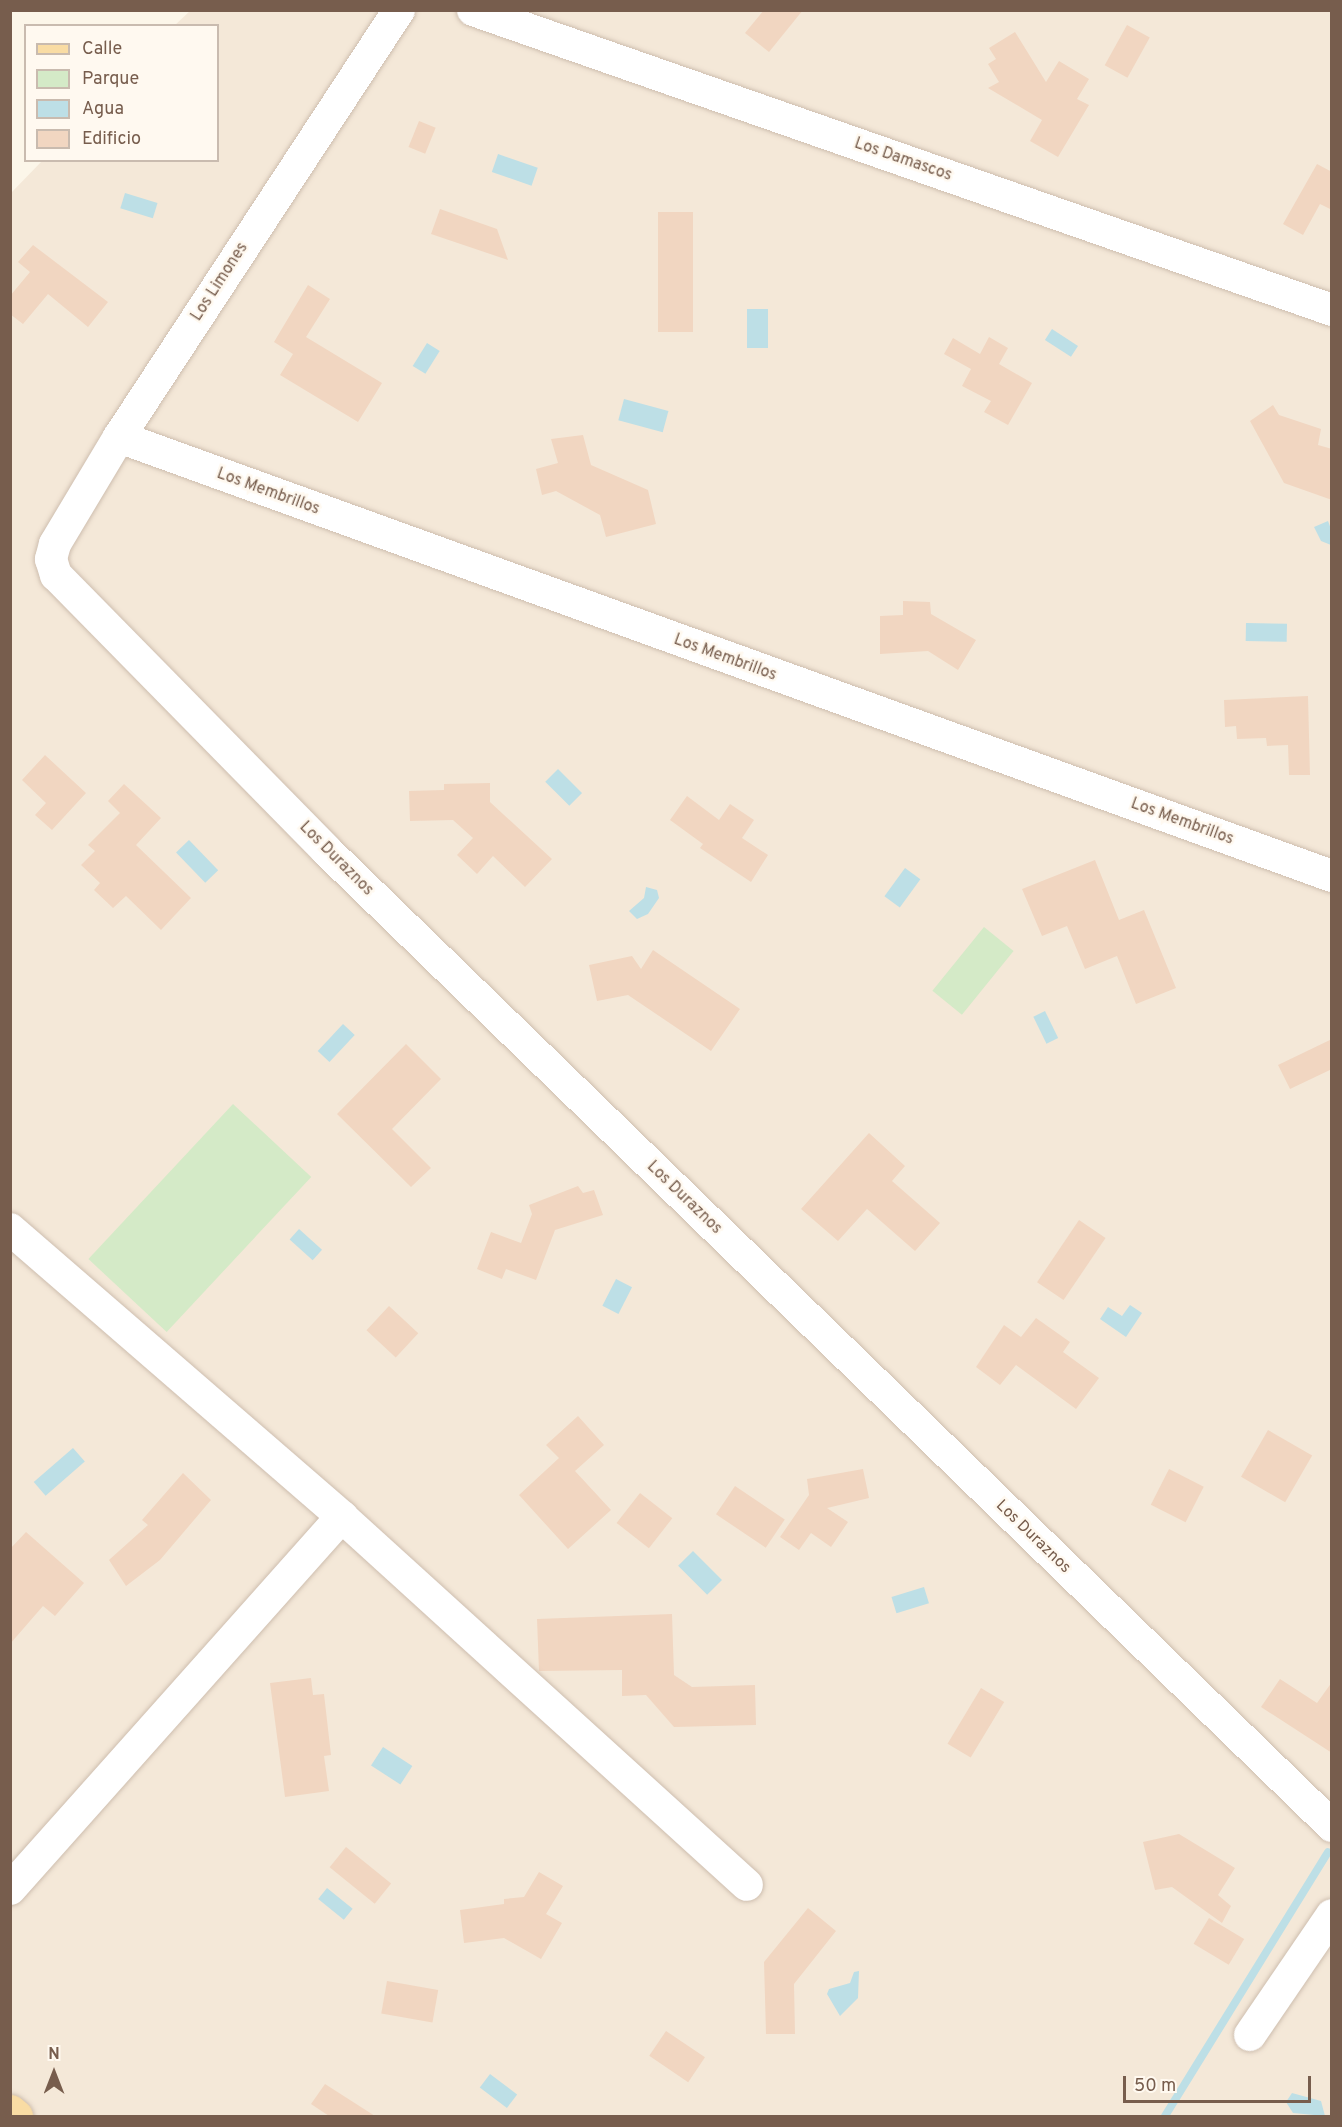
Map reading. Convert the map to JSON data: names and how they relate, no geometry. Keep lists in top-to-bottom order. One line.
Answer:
{"streets":{"street":["Los Damascos","Los Limones","Los Membrillos","Los Duraznos"]},"crossings":[["Los Limones","Los Membrillos"],["Los Limones","Los Duraznos"]],"legend":["Calle","Parque","Agua","Edificio"],"scale_bar":"50 m","north":"top"}
